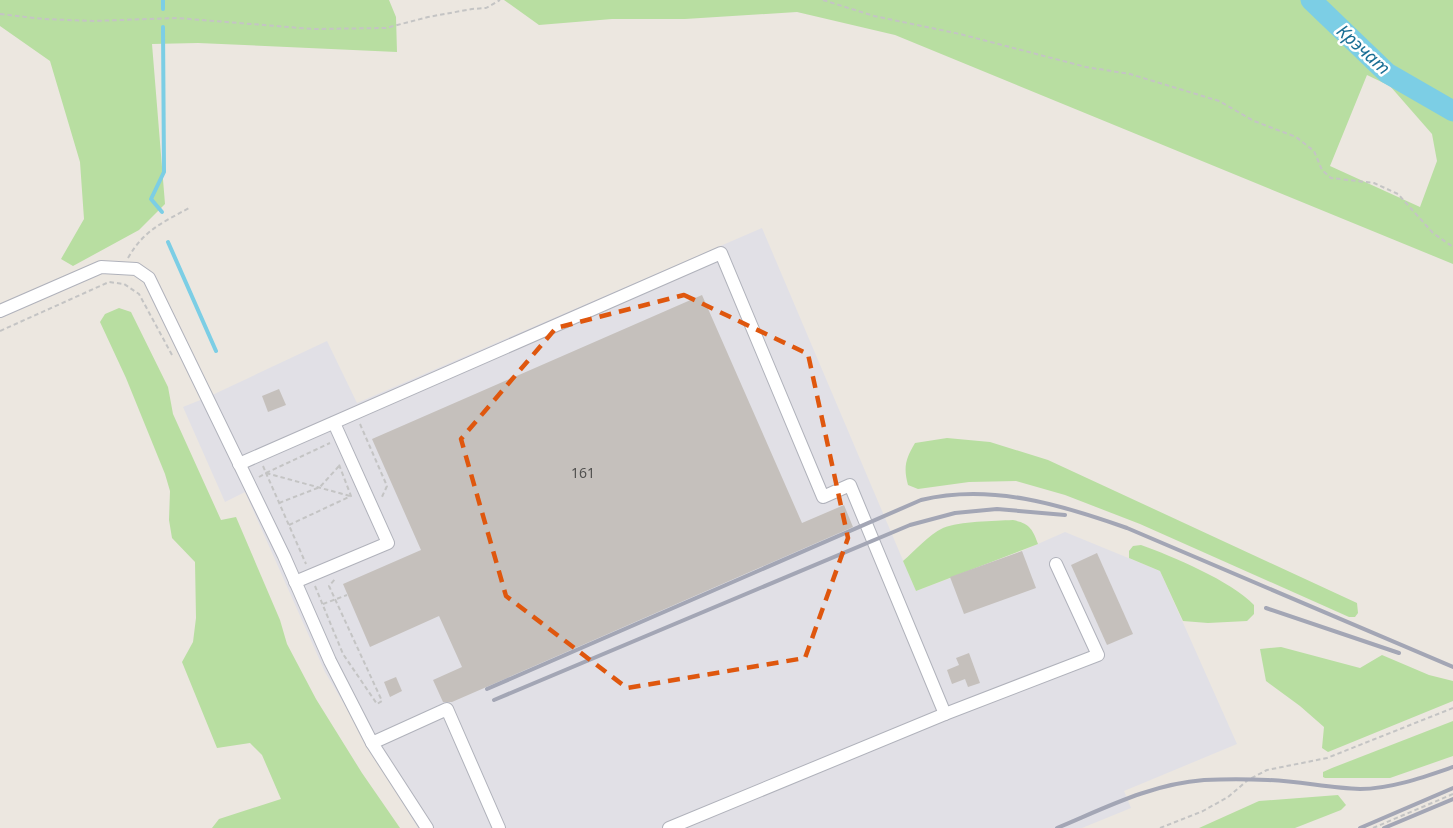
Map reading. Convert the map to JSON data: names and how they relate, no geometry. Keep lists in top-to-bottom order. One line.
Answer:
{"water":["Крэчат"],"house_numbers":["161"]}
